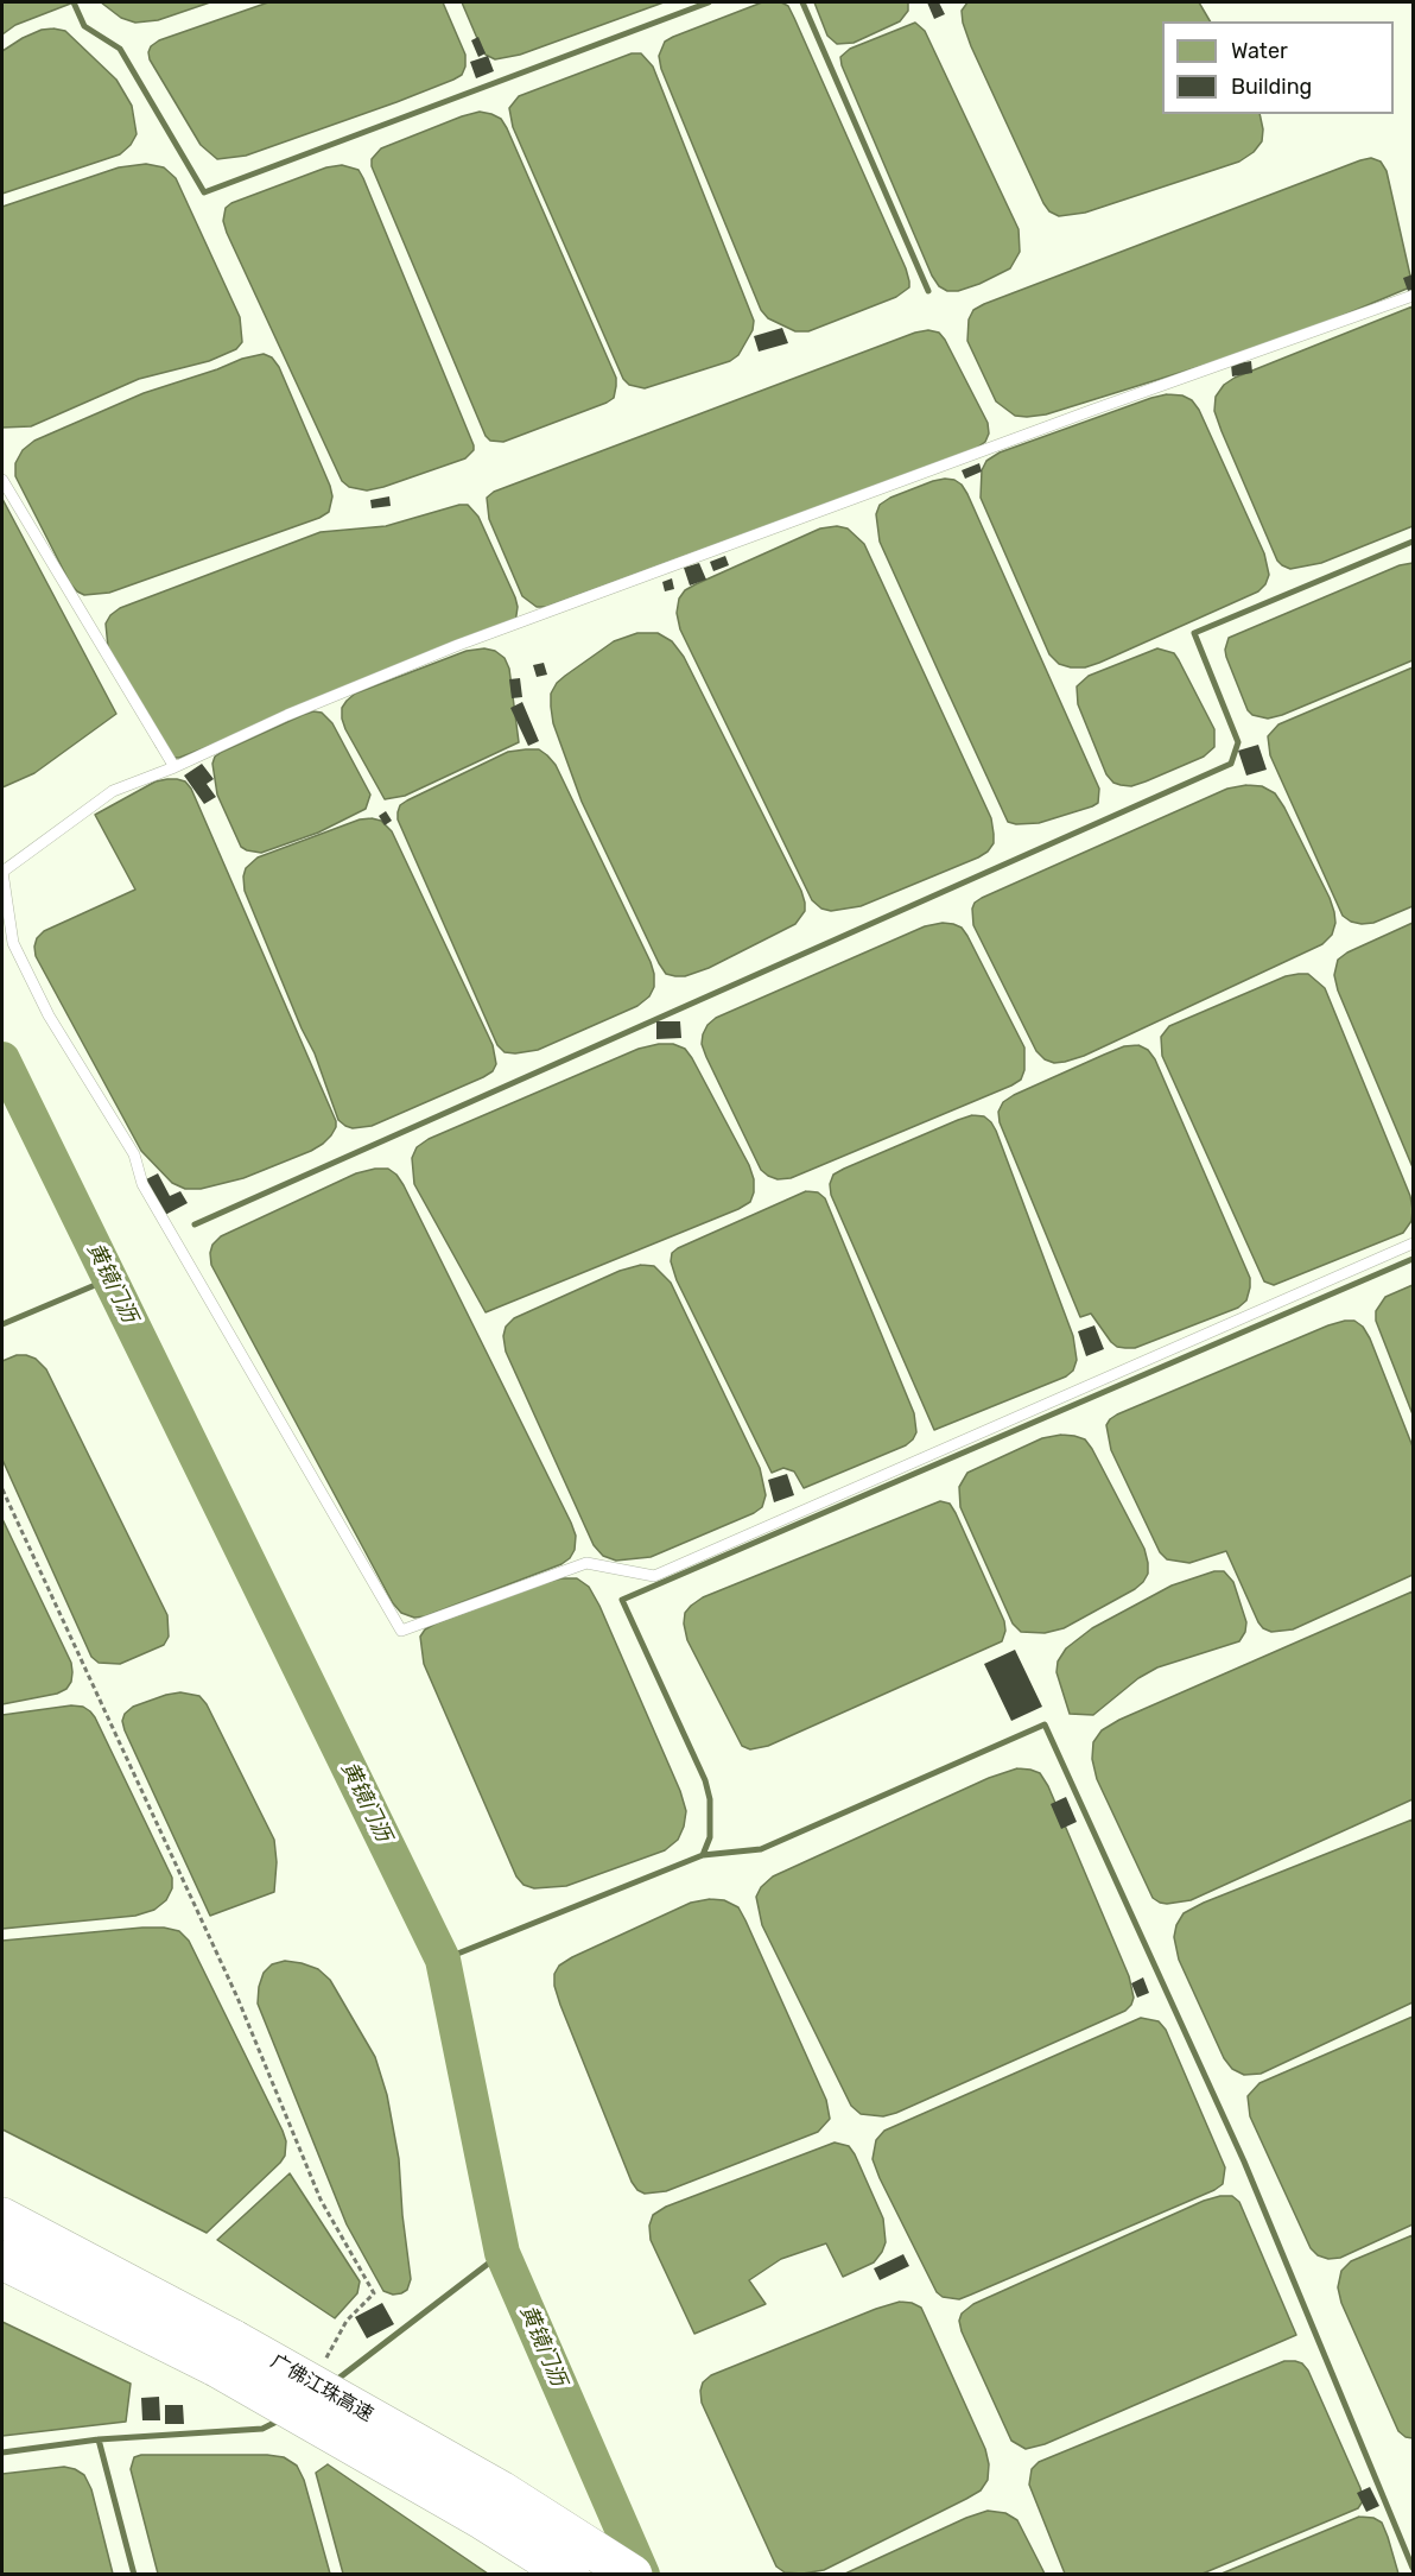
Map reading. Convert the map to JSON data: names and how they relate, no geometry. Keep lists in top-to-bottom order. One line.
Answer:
{"streets":{"highway":["广佛江珠高速"]},"water":["黄镜门沥"],"legend":["Water","Building"]}
